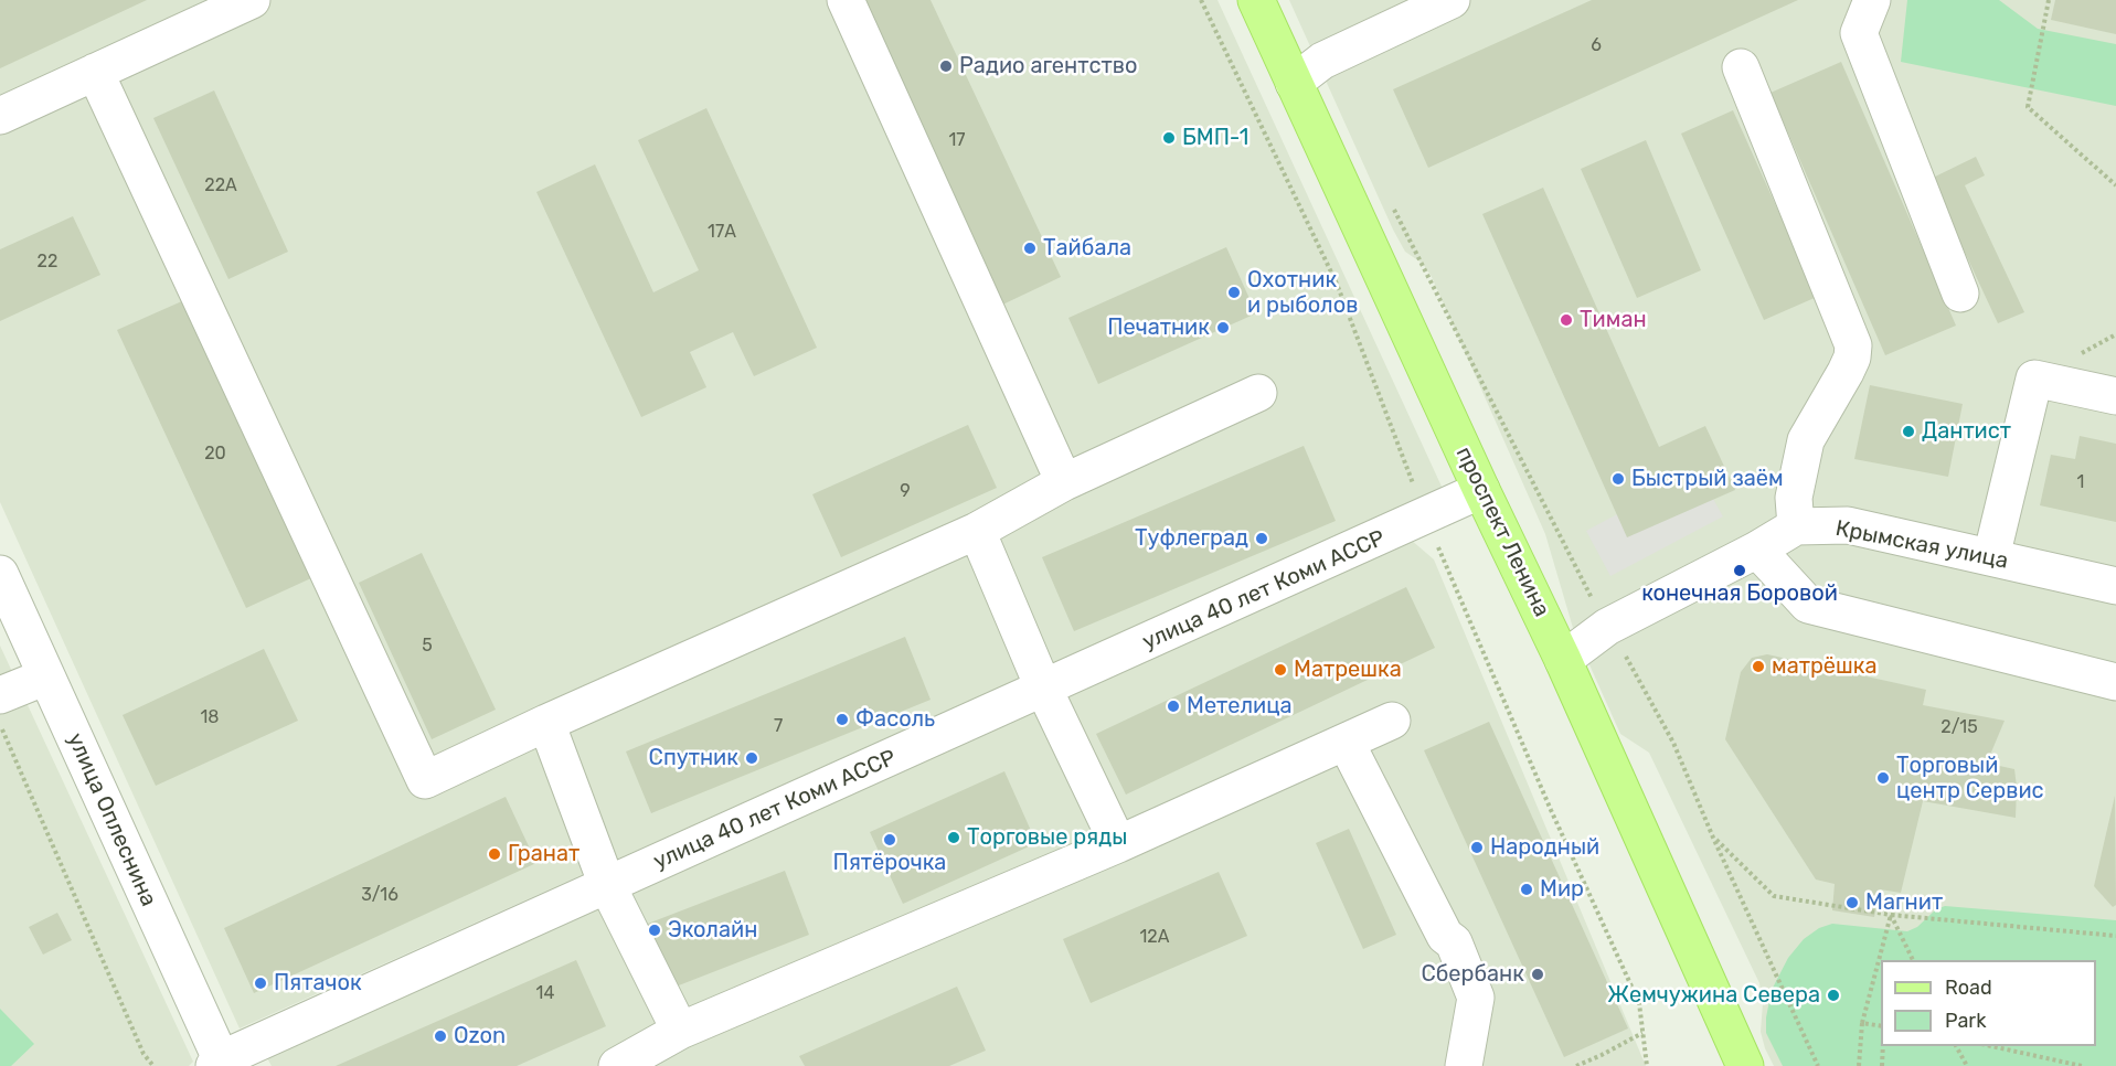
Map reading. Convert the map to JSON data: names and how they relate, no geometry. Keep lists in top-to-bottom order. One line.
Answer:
{"streets":{"main road":["проспект Ленина"],"street":["Крымская улица","улица 40 лет Коми АССР","улица Оплеснина"]},"crossings":[["проспект Ленина","Крымская улица"],["проспект Ленина","улица 40 лет Коми АССР"],["улица 40 лет Коми АССР","улица Оплеснина"]],"places":["Радио агентство","БМП-1","Тайбала","Охотник и рыболов","Тиман","Печатник","Дантист","Быстрый заём","Туфлеград","конечная Боровой","матрёшка","Матрешка","Метелица","Фасоль","Спутник","Торговый центр Сервис","Торговые ряды","Пятёрочка","Народный","Гранат","Мир","Магнит","Эколайн","Сбербанк","Пятачок","Жемчужина Севера","Ozon"],"house_numbers":["6","17","22А","17А","22","20","1","9","5","18","7","2/15","3/16","12А","14"],"legend":["Road","Park"]}
